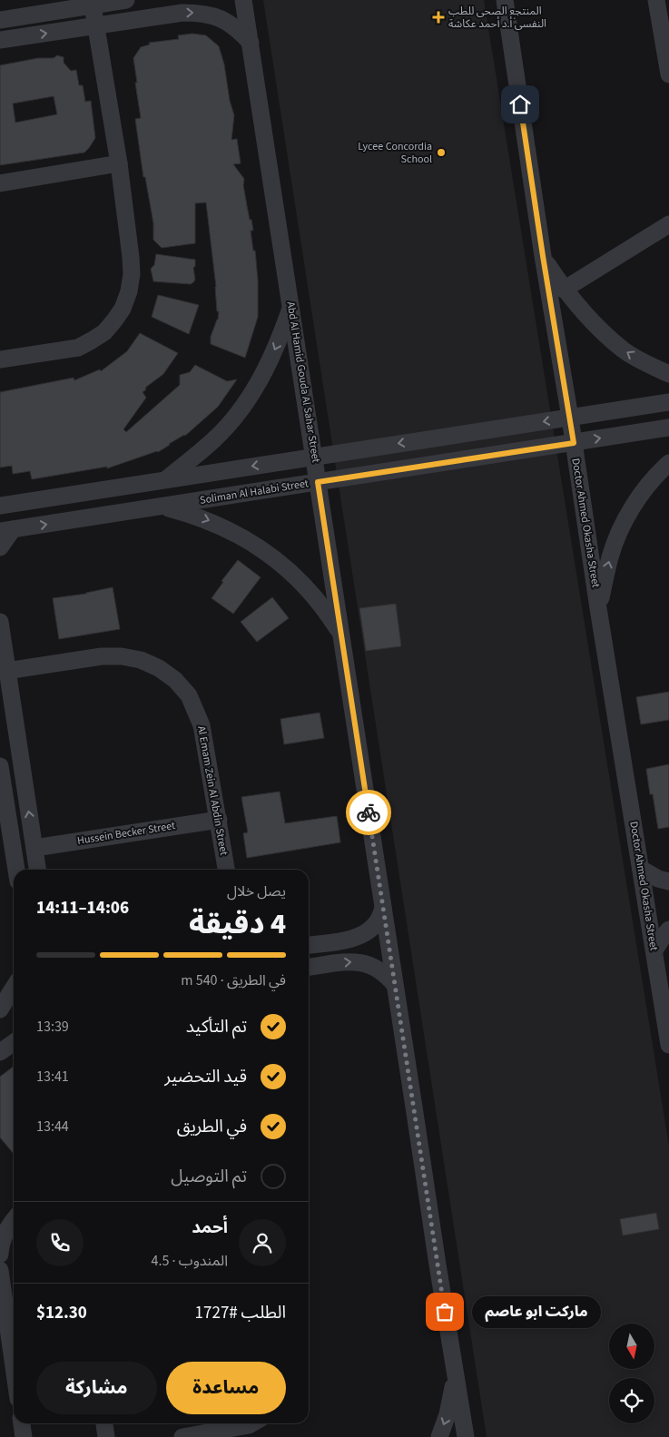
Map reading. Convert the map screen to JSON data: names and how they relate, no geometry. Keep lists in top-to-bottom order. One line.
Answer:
{"streets":{"street":["Abd Al Hamid Gouda Al Sahar Street","Soliman Al Halabi Street","Doctor Ahmed Okasha Street","Al Emam Zein Al Abdin Street","Hussein Becker Street"]},"crossings":[["Abd Al Hamid Gouda Al Sahar Street","Soliman Al Halabi Street"],["Soliman Al Halabi Street","Doctor Ahmed Okasha Street"],["Al Emam Zein Al Abdin Street","Hussein Becker Street"]],"places":{"health":["المنتجع الصحى للطب النفسى أ.د أحمد عكاشة"],"other":["Lycee Concordia School","ماركت ابو عاصم"]},"north":"bottom","page":{"heading":["4 دقيقة","يصل خلال","14:06–14:11"],"panel":["أحمد","المندوب · 4.5","الطلب #1727","$12.30"],"bar":"في الطريق · 540 m","list":[["تم التأكيد","13:39"],["قيد التحضير","13:41"],["في الطريق","13:44"],"تم التوصيل"],"bubble":"ماركت ابو عاصم","buttons":["مساعدة","مشاركة"]}}
